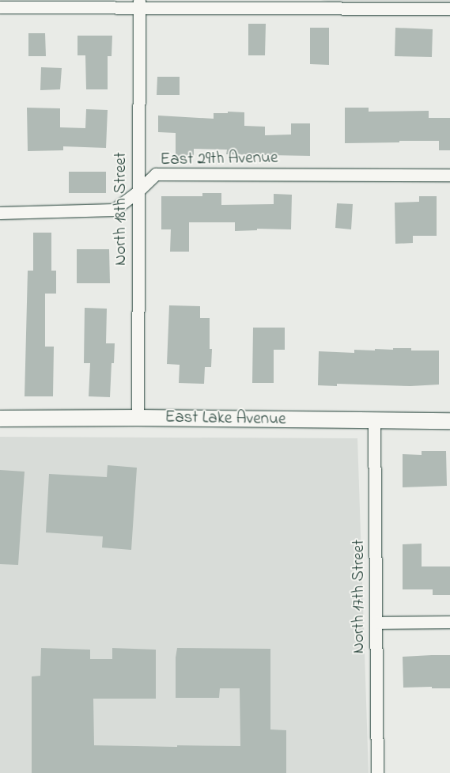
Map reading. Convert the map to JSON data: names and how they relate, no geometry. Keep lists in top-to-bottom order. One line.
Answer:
{"streets":{"street":["East 29th Avenue","North 18th Street","East Lake Avenue","North 17th Street"]},"crossings":[["East 29th Avenue","North 18th Street"],["North 18th Street","East Lake Avenue"],["East Lake Avenue","North 17th Street"]]}
